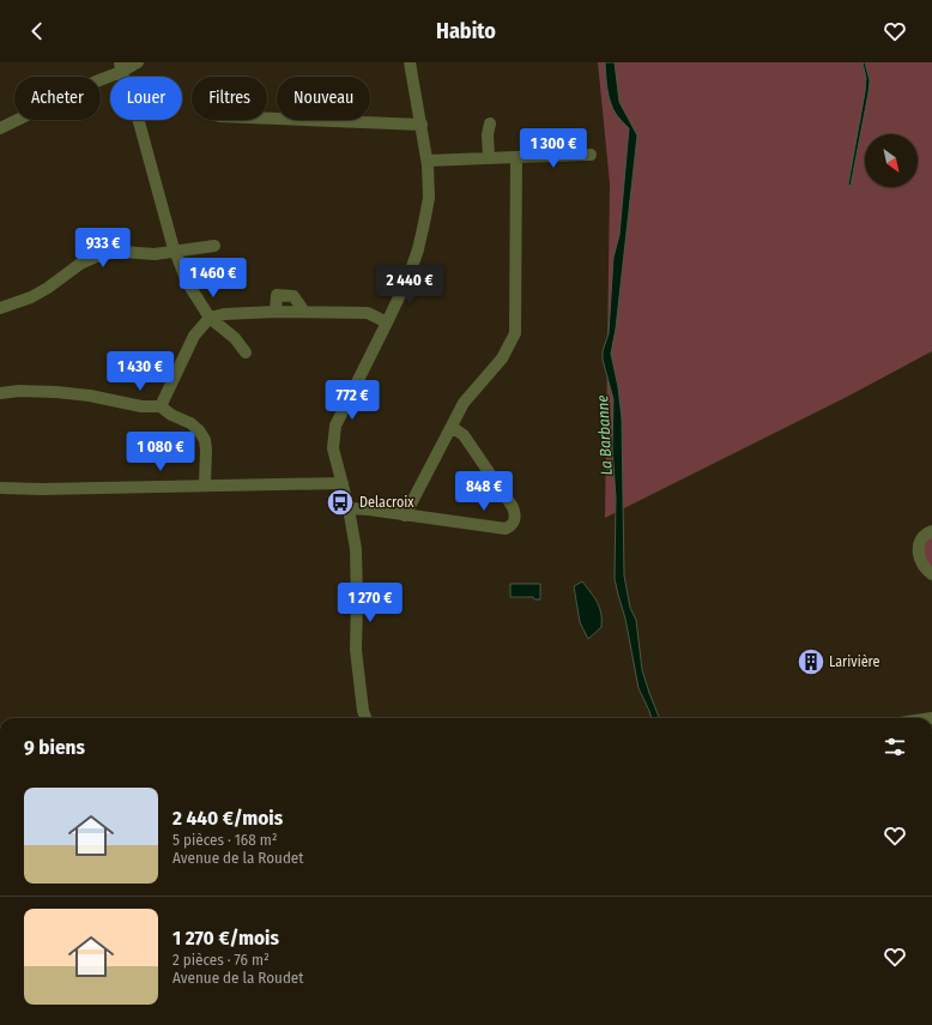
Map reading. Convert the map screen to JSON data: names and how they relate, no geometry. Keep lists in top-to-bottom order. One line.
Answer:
{"water":["La Barbanne"],"places":{"bus stop":["Delacroix"],"building":["Larivière"]},"north":"bottom right","page":{"header":"Habito","chip":["Acheter","Louer","Filtres","Nouveau"],"price":["1 300 €","933 €","1 460 €","2 440 €","1 430 €","772 €","1 080 €","848 €","1 270 €"],"heading":"9 biens","list":[{"name":"2 440 €/mois","note":"5 pièces · 168 m² · Avenue de la Roudet"},{"name":"1 270 €/mois","note":"2 pièces · 76 m² · Avenue de la Roudet"}]}}
